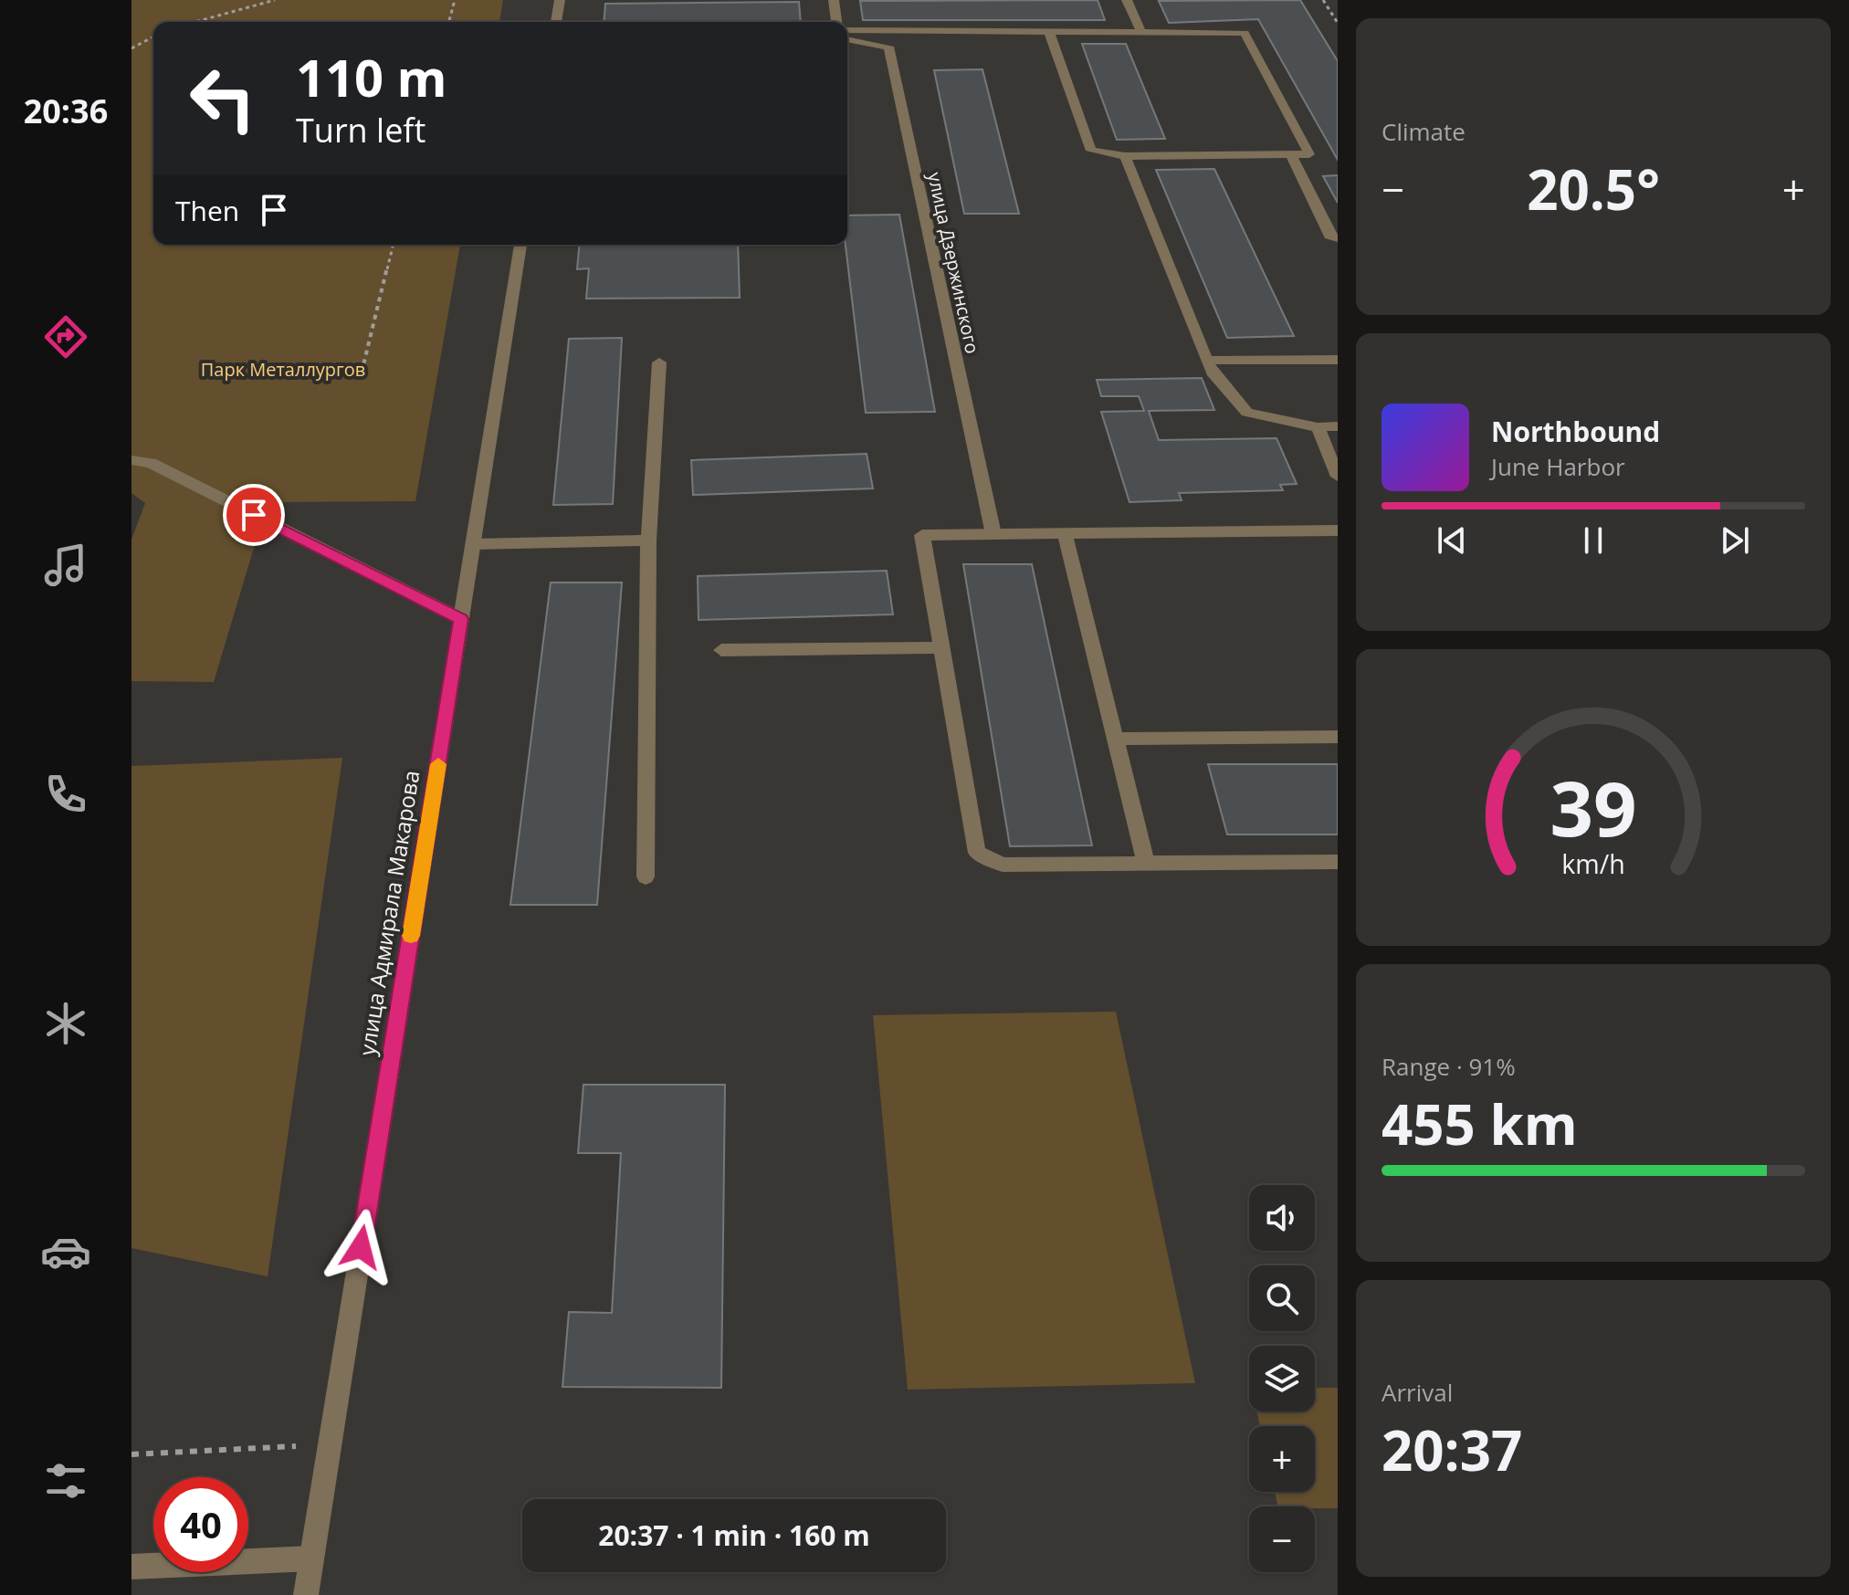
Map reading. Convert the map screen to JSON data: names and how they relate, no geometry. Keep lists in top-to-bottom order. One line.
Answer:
{"streets":{"street":["улица Дзержинского","улица Адмирала Макарова"]},"parks":["Парк Металлургов"],"page":{"tabs":"20:36","tile":["Climate",["Range · 91%","455 km"],["Arrival","20:37"]],"turn":["110 m","Turn left"],"heat":["−","20.5°","+"],"then":"Then","song":["Northbound","June Harbor"],"map_buttons":["+","−"],"limit":"40","trip":"20:37 · 1 min · 160 m","gauge":["39","km/h"]}}
